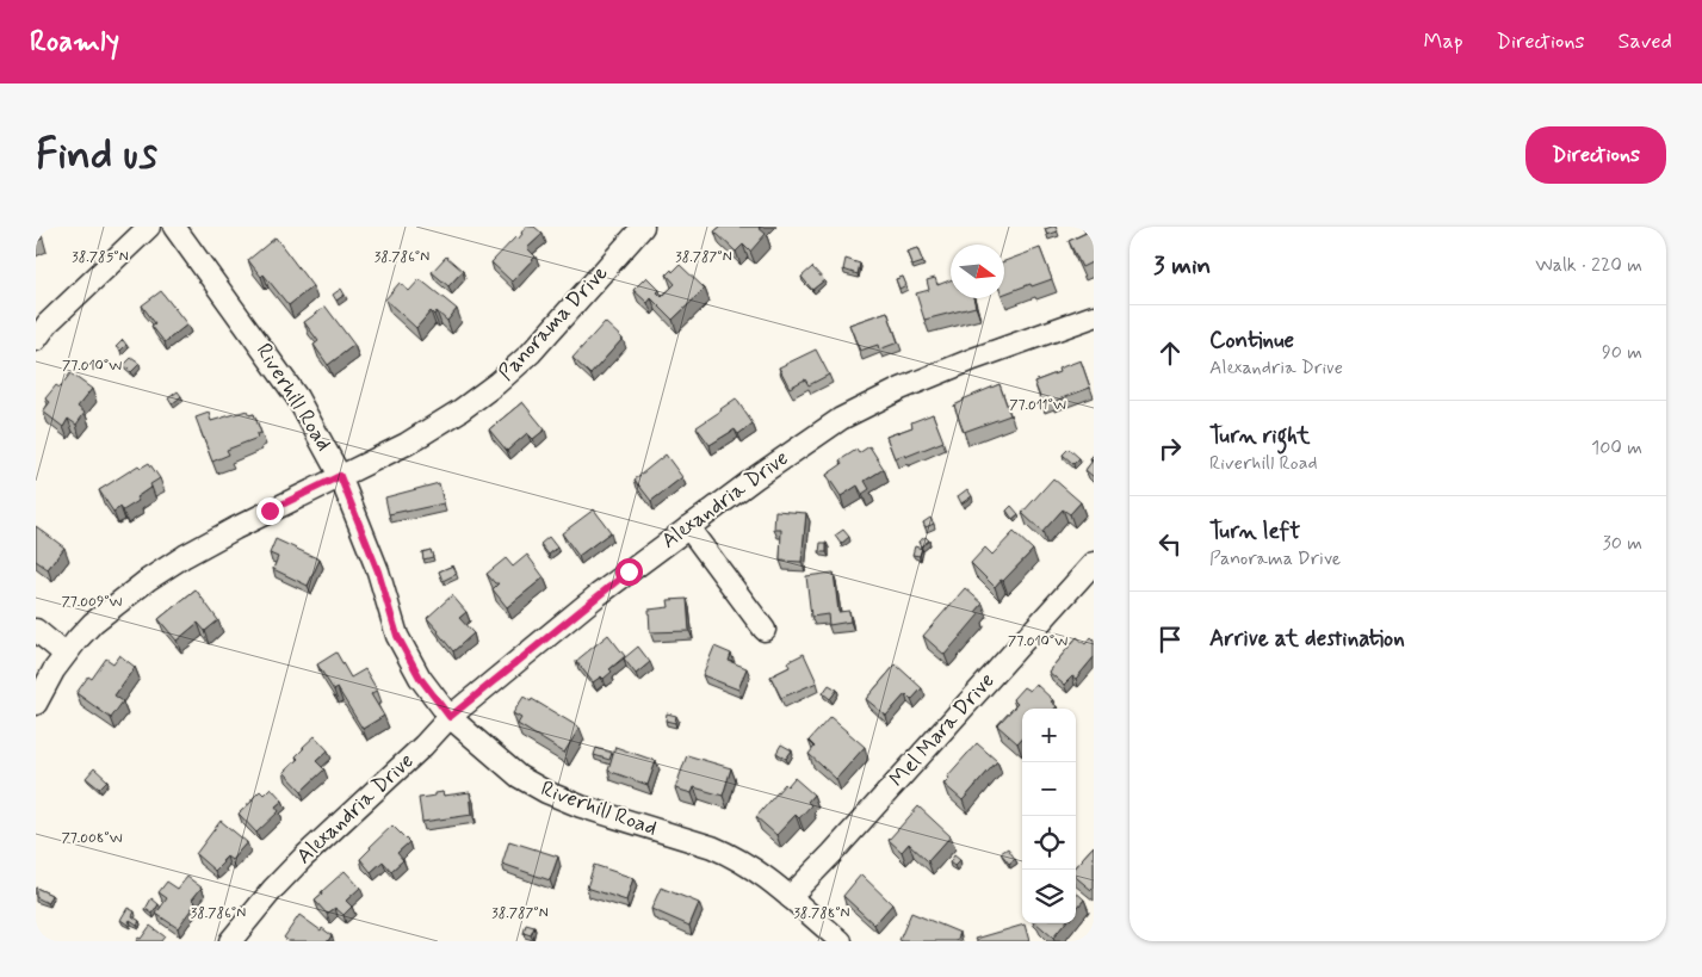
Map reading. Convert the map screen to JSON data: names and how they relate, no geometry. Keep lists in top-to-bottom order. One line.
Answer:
{"streets":{"street":["Panorama Drive","Riverhill Road","Alexandria Drive","Mel Mara Drive"]},"crossings":[["Panorama Drive","Riverhill Road"],["Riverhill Road","Alexandria Drive"],["Riverhill Road","Mel Mara Drive"]],"north":"right","page":{"header":"Roamly","nav":["Map","Directions","Saved"],"buttons":"Directions","title":"Find us","heading":["3 min","Walk · 220 m"],"list":[["Continue","Alexandria Drive","90 m"],["Turn right","Riverhill Road","100 m"],["Turn left","Panorama Drive","30 m"],"Arrive at destination"],"map_buttons":["+","−"]},"coordinates":["38.785°N","38.786°N","38.787°N","77.010°W","77.011°W","77.009°W","77.008°W","38.788°N"]}
